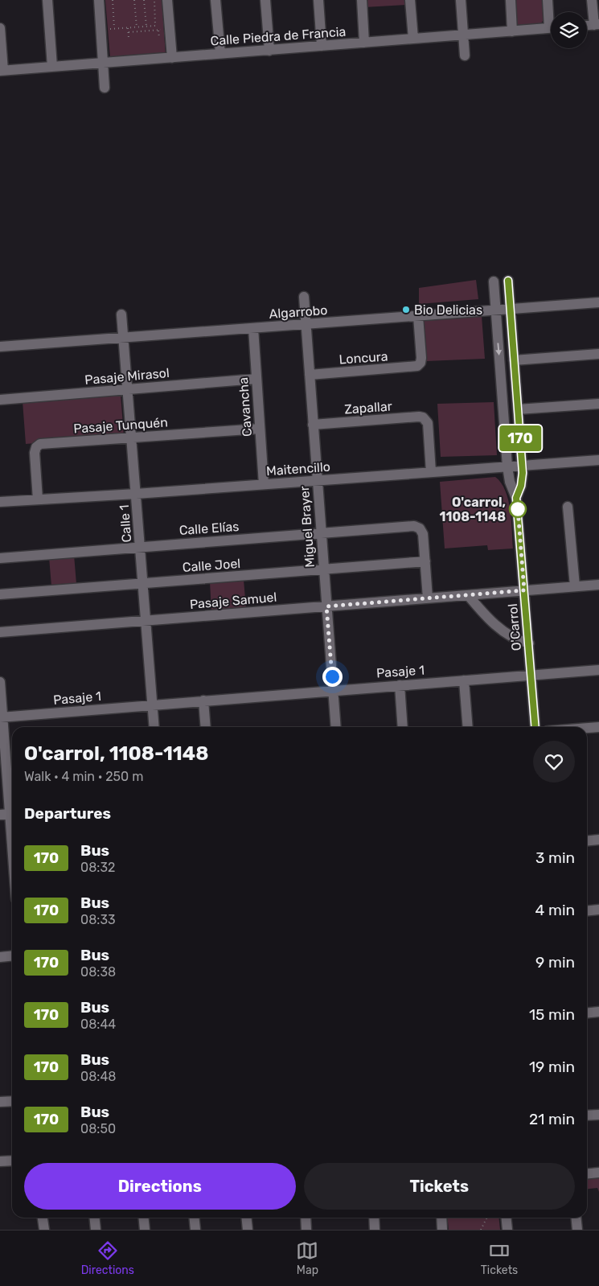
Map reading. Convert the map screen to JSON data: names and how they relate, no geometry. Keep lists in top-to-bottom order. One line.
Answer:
{"streets":{"street":["Calle Piedra de Francia","Algarrobo","Loncura","Pasaje Mirasol","Cavancha","Zapallar","Pasaje Tunquén","Maitencillo","Calle 1","Miguel Brayer","Calle Elías","Calle Joel","Pasaje Samuel","O'Carrol","Pasaje 1"]},"crossings":[["Algarrobo","Loncura"],["Algarrobo","Cavancha"],["Algarrobo","Calle 1"],["Algarrobo","Miguel Brayer"],["Algarrobo","O'Carrol"],["Loncura","Miguel Brayer"],["Pasaje Mirasol","Cavancha"],["Pasaje Mirasol","Calle 1"],["Cavancha","Pasaje Tunquén"],["Cavancha","Maitencillo"],["Zapallar","Maitencillo"],["Zapallar","Miguel Brayer"],["Pasaje Tunquén","Maitencillo"],["Pasaje Tunquén","Calle 1"],["Maitencillo","Calle 1"],["Maitencillo","Miguel Brayer"],["Maitencillo","O'Carrol"],["Calle 1","Calle Elías"],["Calle 1","Calle Joel"],["Calle 1","Pasaje Samuel"],["Calle 1","Pasaje 1"],["Miguel Brayer","Calle Elías"],["Miguel Brayer","Calle Joel"],["Miguel Brayer","Pasaje Samuel"],["Miguel Brayer","Pasaje 1"],["Calle Elías","Calle Joel"],["Pasaje Samuel","O'Carrol"],["O'Carrol","Pasaje 1"]],"places":["Bio Delicias","O'carrol, 1108-1148"],"lines":["bus line 170"],"page":{"on_map":"170","heading":[["O'carrol, 1108-1148","Walk · 4 min · 250 m"],"Departures"],"list":[{"mark":"170","name":"Bus","note":"08:32","value":"3 min"},{"mark":"170","name":"Bus","note":"08:33","value":"4 min"},{"mark":"170","name":"Bus","note":"08:38","value":"9 min"},{"mark":"170","name":"Bus","note":"08:44","value":"15 min"},{"mark":"170","name":"Bus","note":"08:48","value":"19 min"},{"mark":"170","name":"Bus","note":"08:50","value":"21 min"}],"buttons":["Directions","Tickets"],"tabs":["Directions","Map","Tickets"]}}
